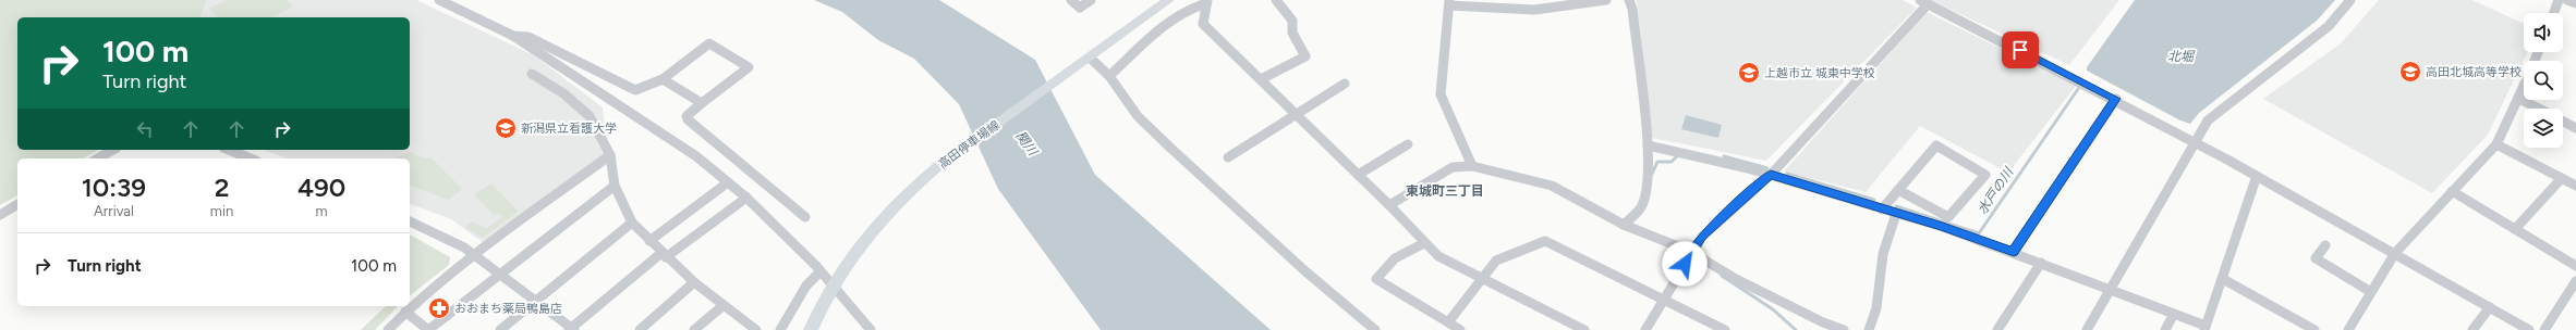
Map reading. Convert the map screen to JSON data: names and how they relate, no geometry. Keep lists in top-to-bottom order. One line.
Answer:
{"streets":{"main road":["高田停車場線"]},"districts":["東城町三丁目"],"water":["北堀","関川","水戸の川"],"places":{"school or university":["高田北城高等学校","上越市立 城東中学校","新潟県立看護大学"],"pharmacy":["おおまち薬局鴨島店"]},"page":{"turn":["100 m","Turn right"],"eta":["10:39","Arrival","2","min","490","m"],"list":[{"name":"Turn right","value":"100 m"}]}}
